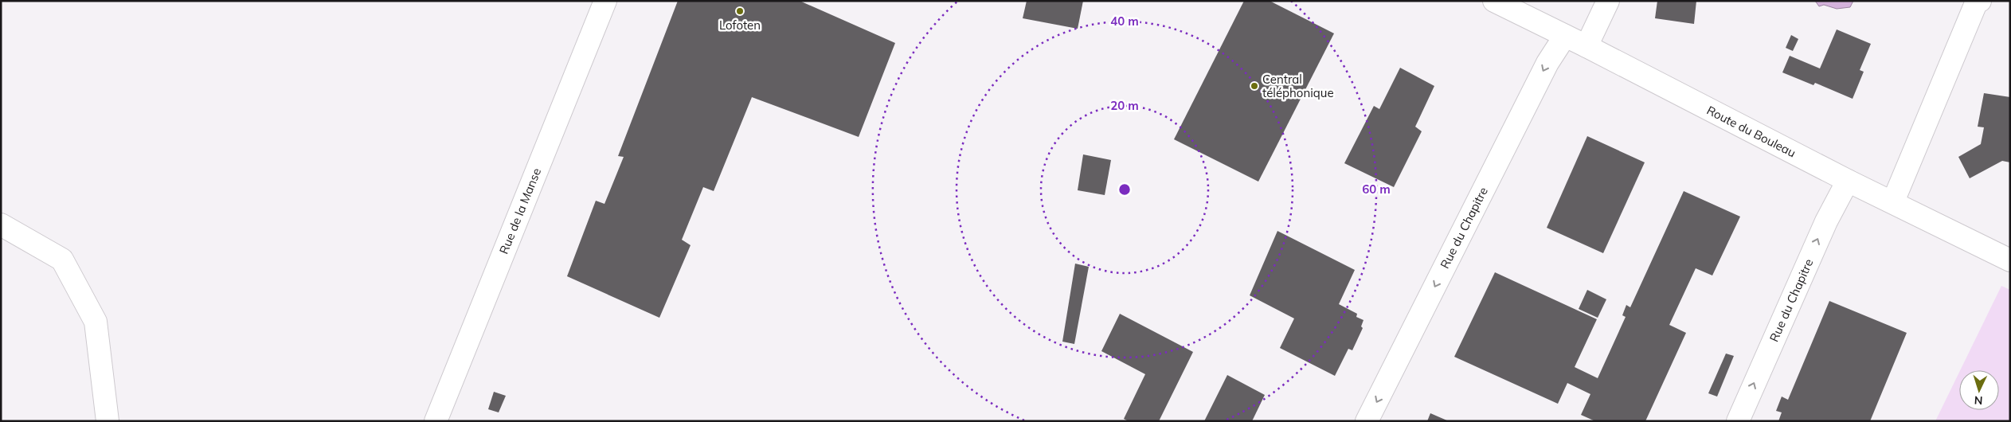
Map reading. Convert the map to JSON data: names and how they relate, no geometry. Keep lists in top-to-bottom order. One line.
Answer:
{"streets":{"street":["Route du Bouleau","Rue de la Manse","Rue du Chapitre"]},"crossings":[["Route du Bouleau","Rue du Chapitre"]],"places":["Lofoten","Central téléphonique"],"north":"bottom","rings":["40 m","20 m","60 m"]}
